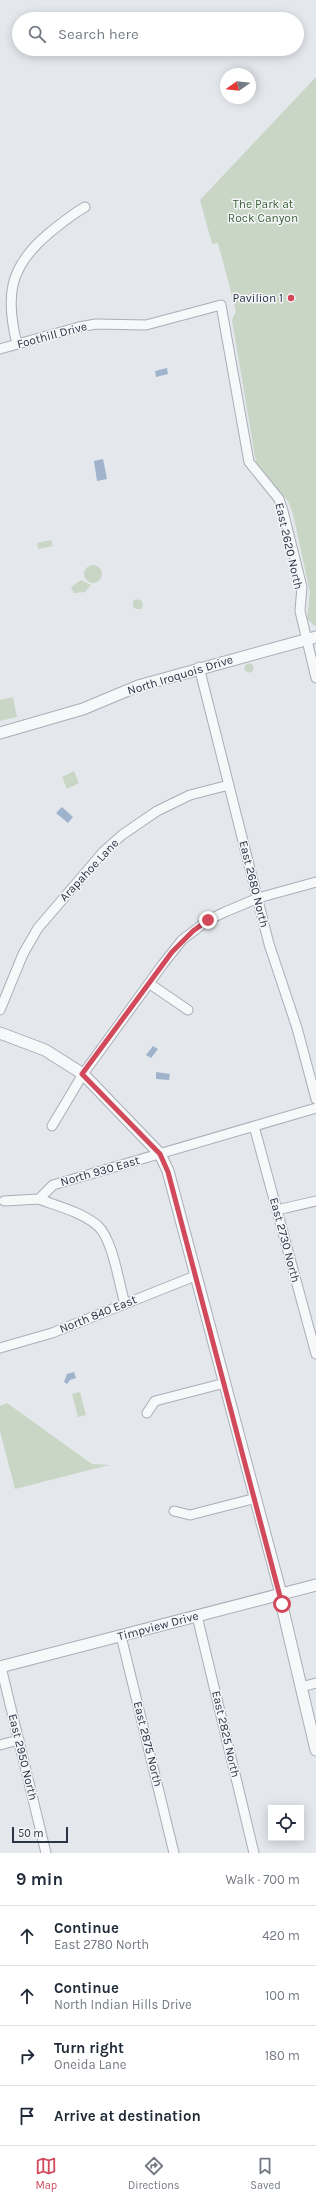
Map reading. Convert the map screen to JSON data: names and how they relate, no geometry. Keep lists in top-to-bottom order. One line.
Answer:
{"streets":{"street":["Foothill Drive","East 2620 North","North Iroquois Drive","Arapahoe Lane","East 2680 North","North 930 East","East 2730 North","North 840 East","Timpview Drive","East 2825 North","East 2875 North","East 2950 North"]},"crossings":[["Foothill Drive","East 2620 North"],["East 2620 North","North Iroquois Drive"],["North Iroquois Drive","East 2680 North"],["Arapahoe Lane","East 2680 North"],["North 930 East","East 2730 North"],["Timpview Drive","East 2825 North"],["Timpview Drive","East 2875 North"],["Timpview Drive","East 2950 North"]],"parks":["The Park at Rock Canyon"],"places":["Pavilion 1"],"scale_bar":"50 m","north":"left","page":{"search":"Search here","scale":"50 m","heading":["9 min","Walk · 700 m"],"list":[["Continue","East 2780 North","420 m"],["Continue","North Indian Hills Drive","100 m"],["Turn right","Oneida Lane","180 m"],"Arrive at destination"],"nav":["Map","Directions","Saved"]}}
